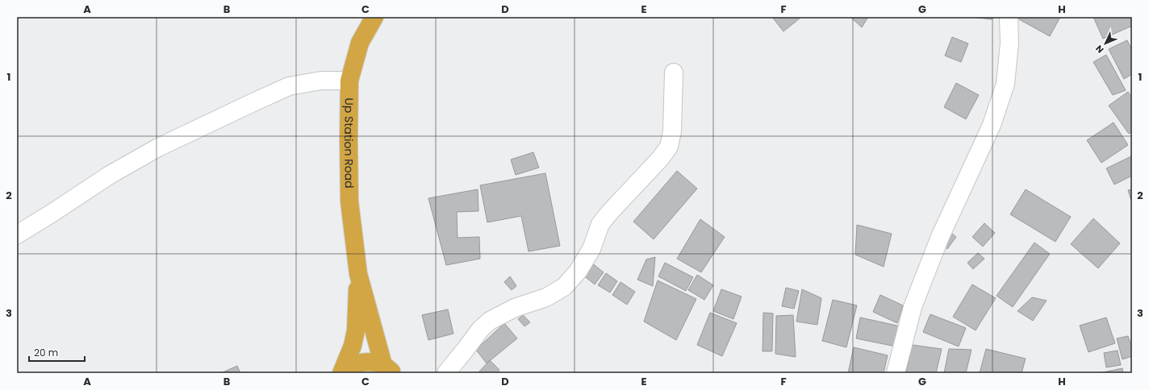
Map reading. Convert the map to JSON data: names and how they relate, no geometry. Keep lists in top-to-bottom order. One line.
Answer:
{"streets":{"highway":["Up Station Road"]},"scale_bar":"20 m","north":"bottom left","grid":{"columns":["A","B","C","D","E","F","G","H"],"rows":["1","2","3"]}}
